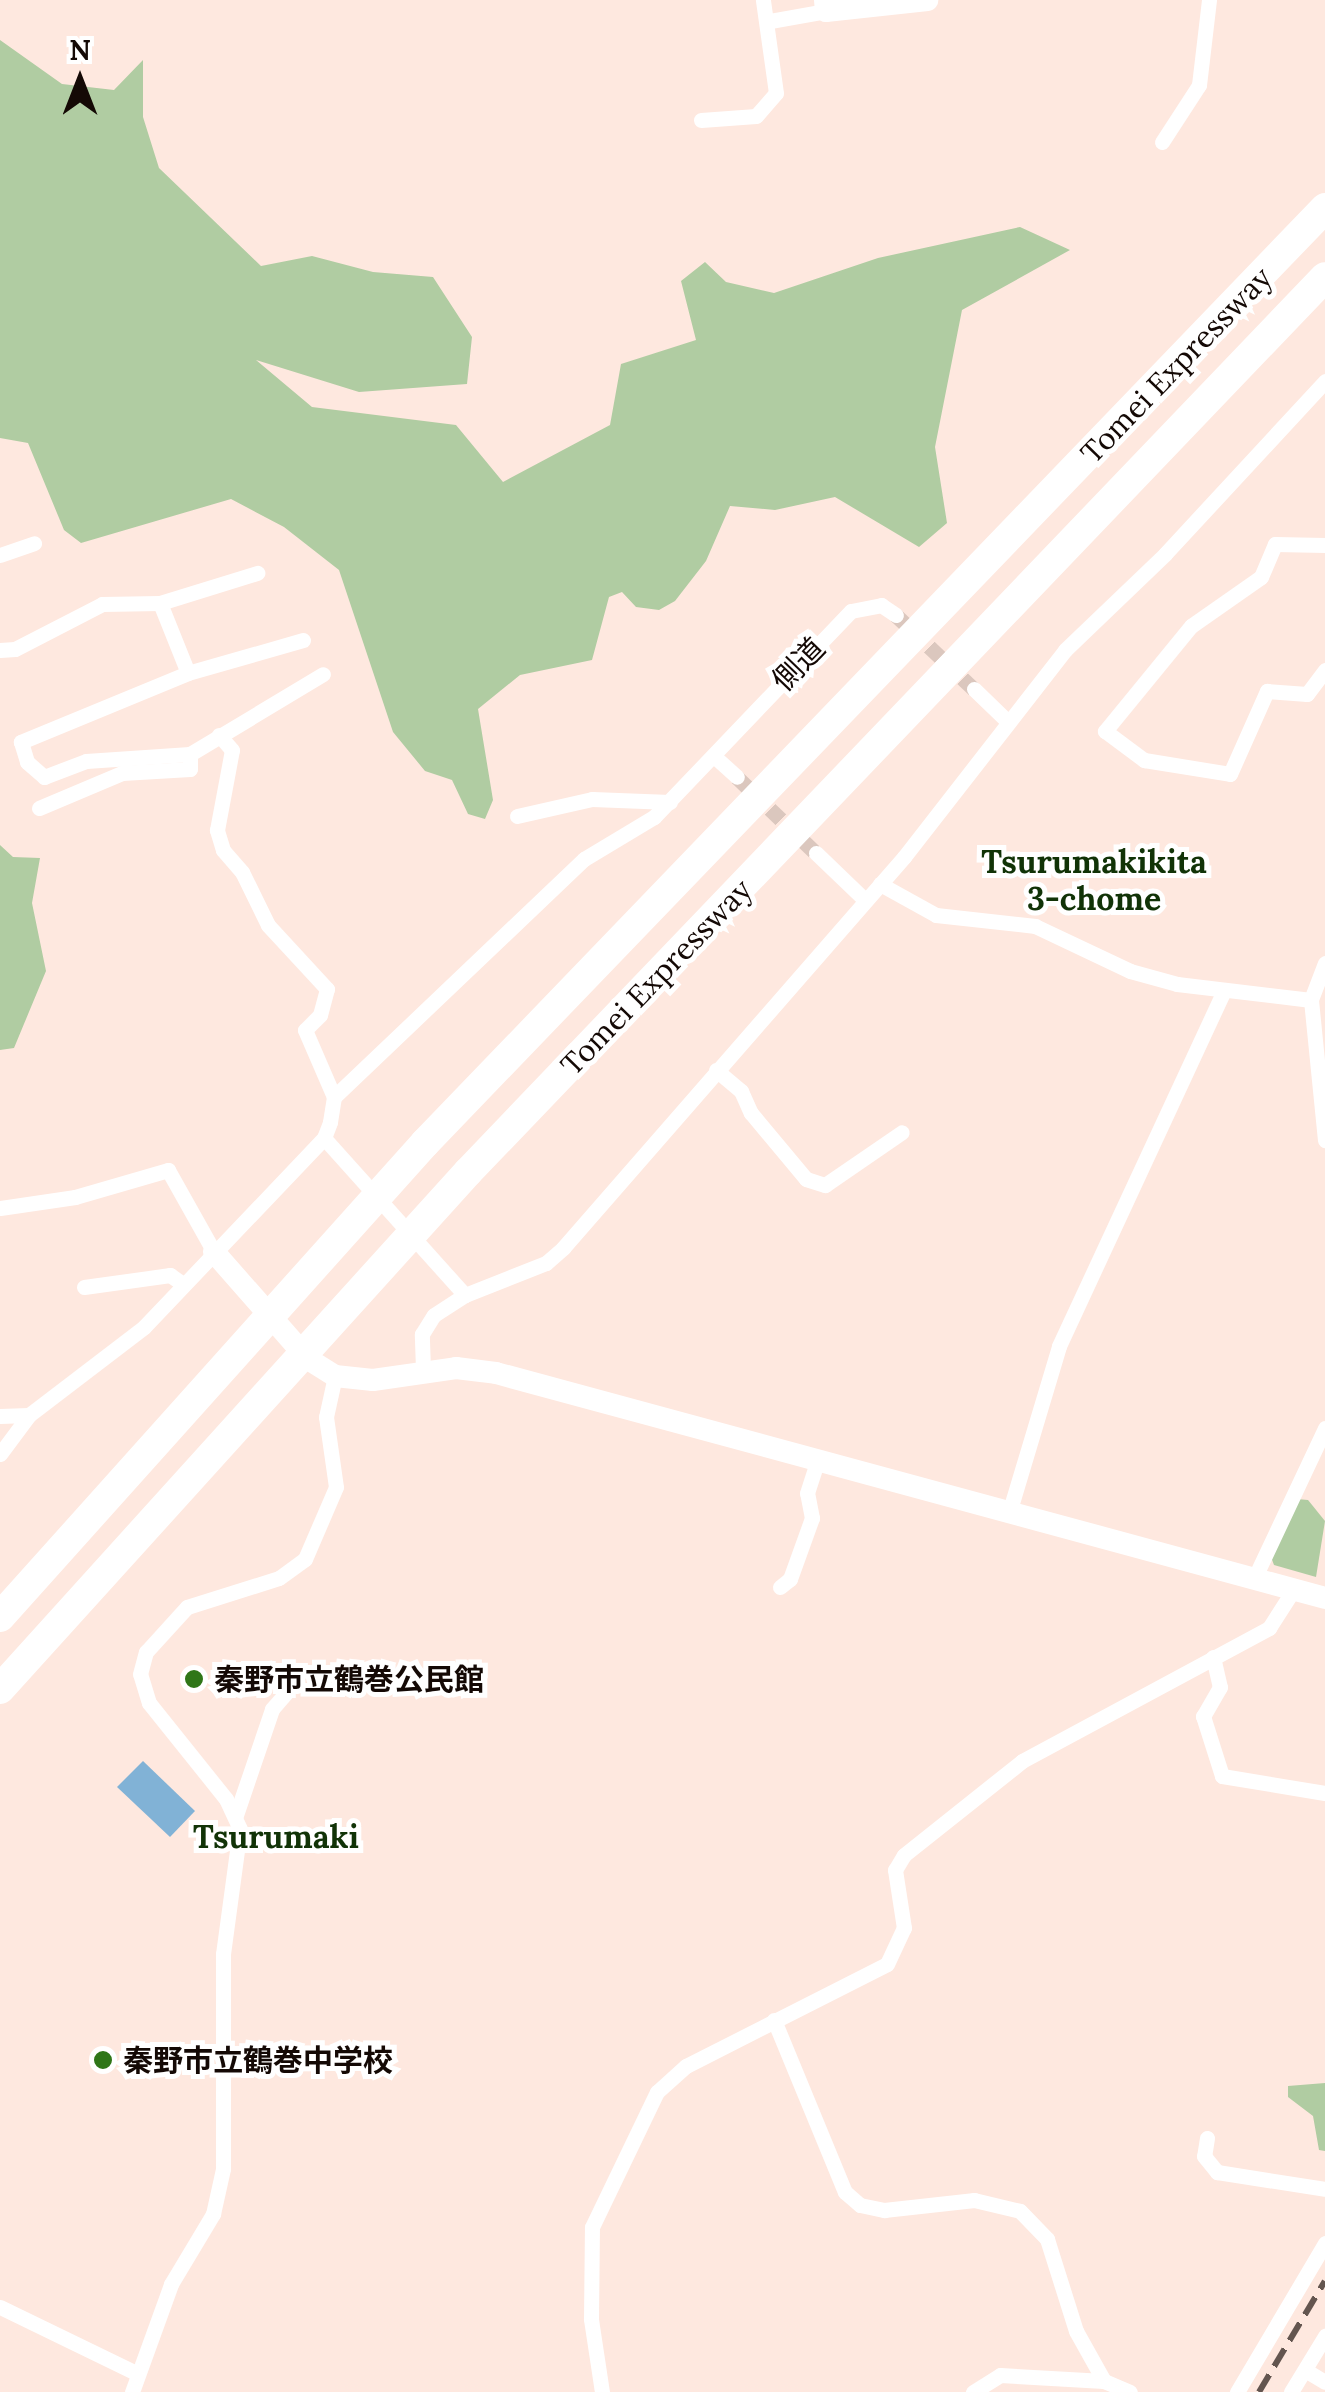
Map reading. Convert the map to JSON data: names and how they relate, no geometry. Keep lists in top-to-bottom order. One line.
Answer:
{"streets":{"highway":["Tomei Expressway"],"street":["側道"]},"districts":["Tsurumakikita 3-chome","Tsurumaki"],"places":["秦野市立鶴巻公民館","秦野市立鶴巻中学校"],"north":"top"}
